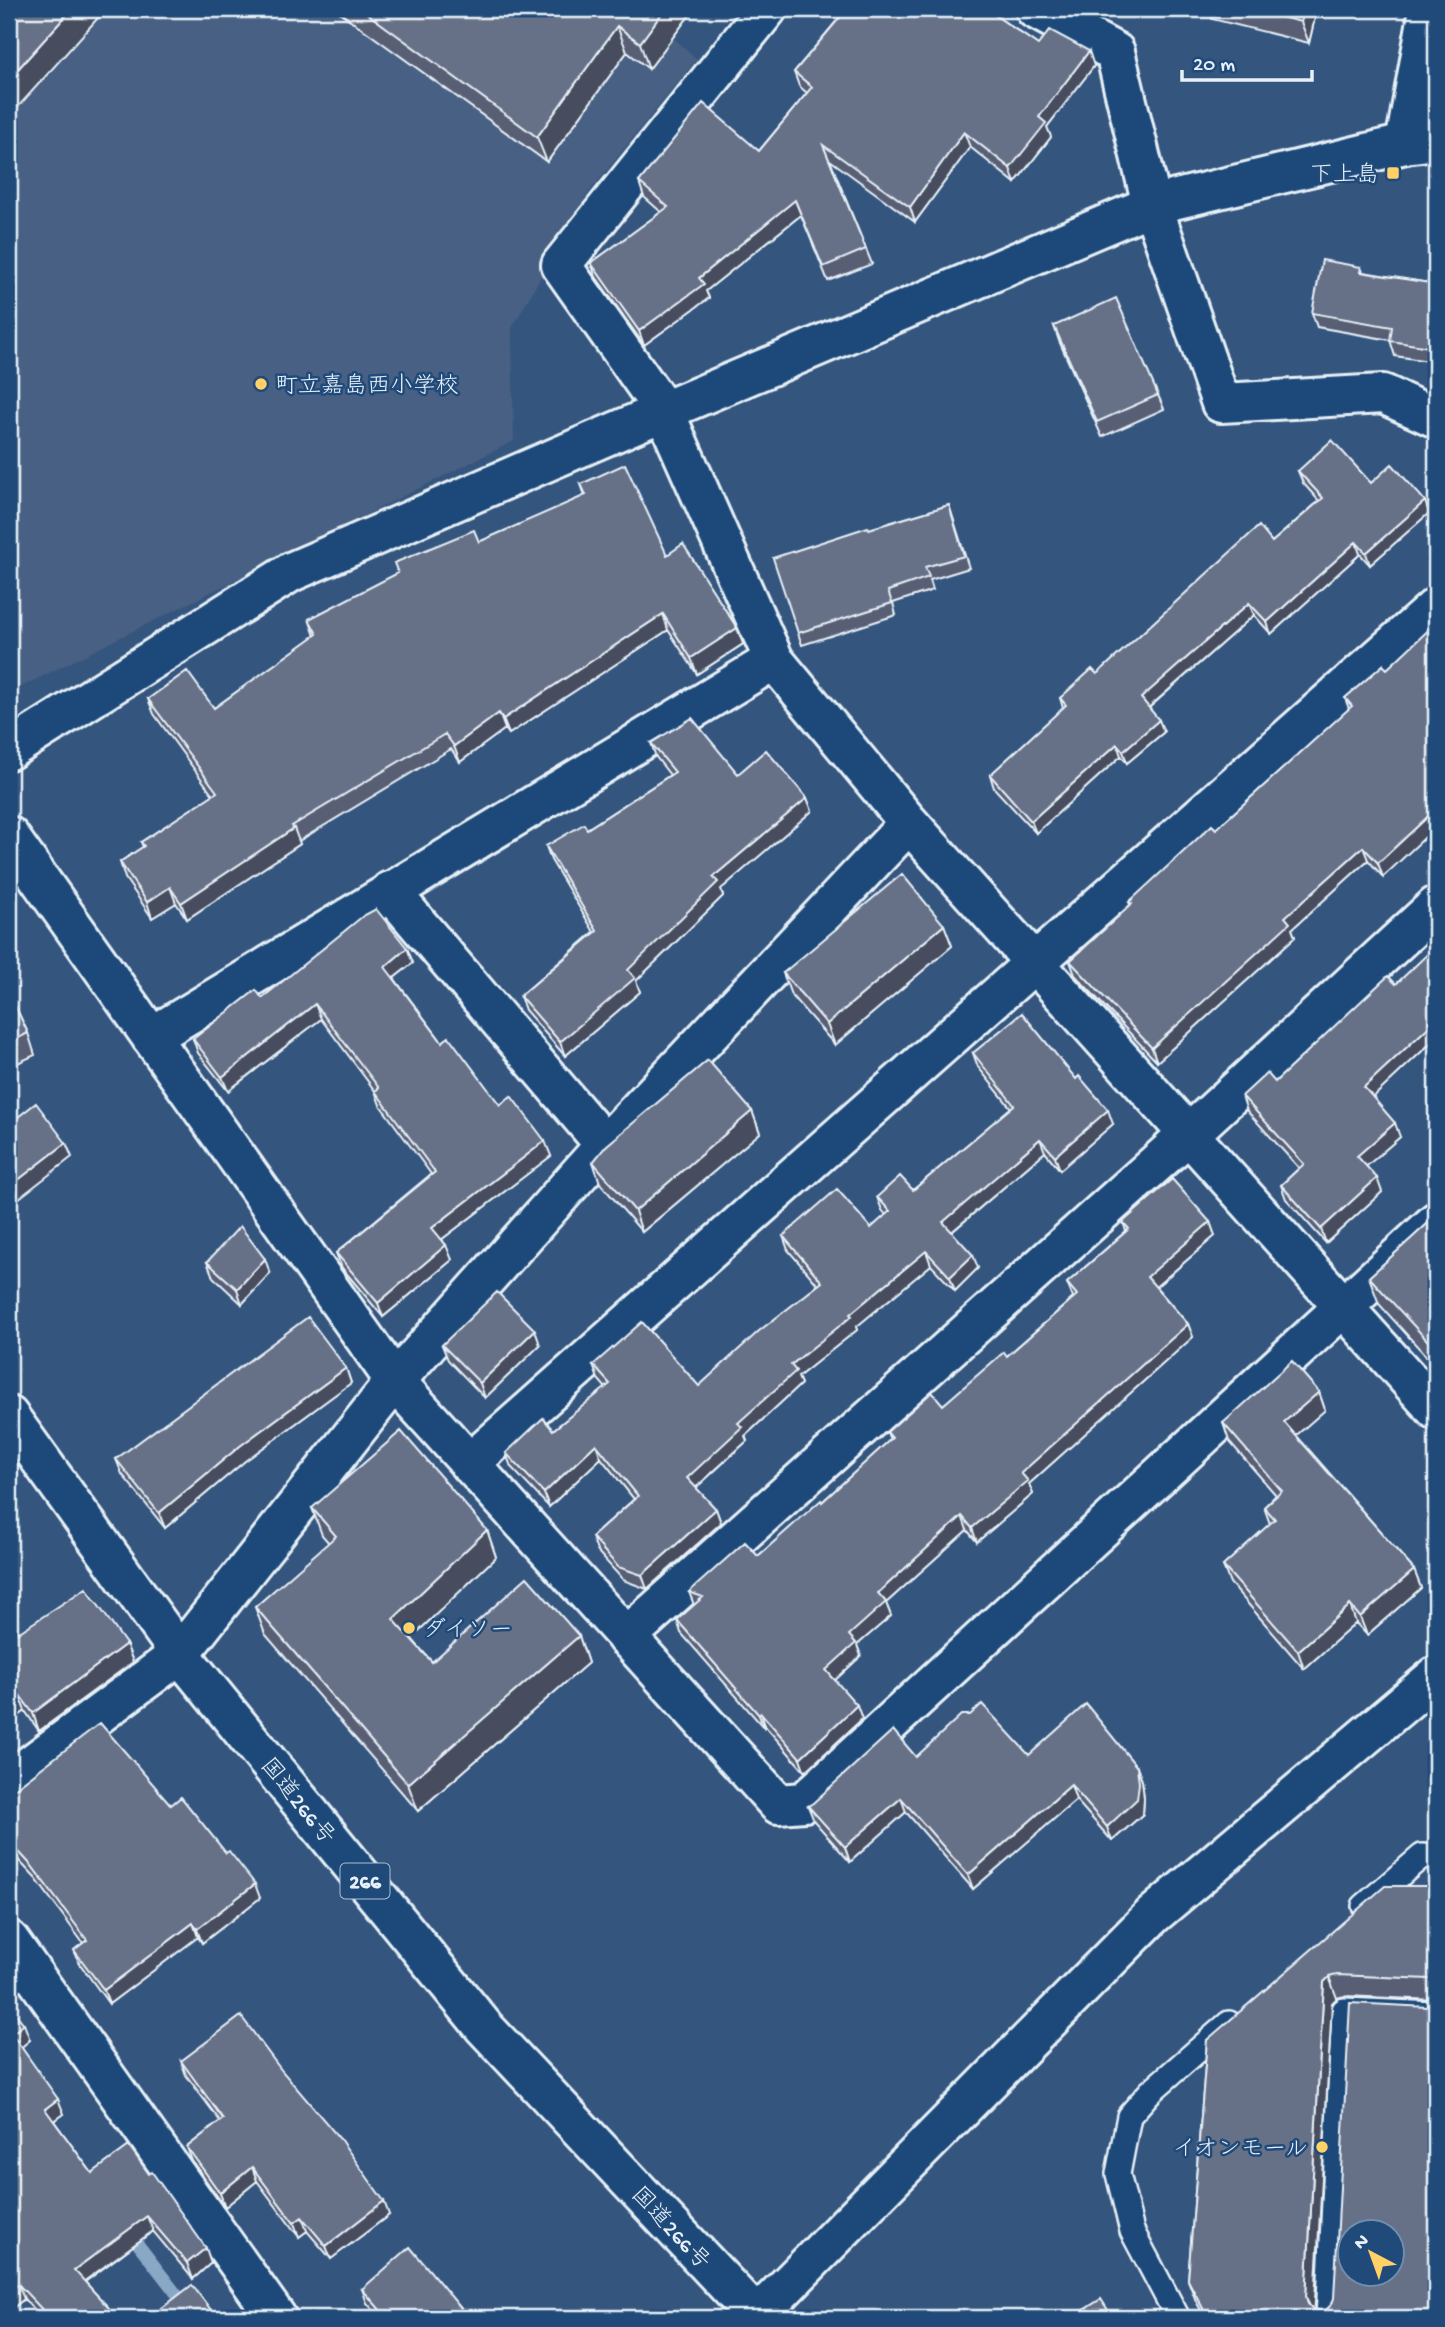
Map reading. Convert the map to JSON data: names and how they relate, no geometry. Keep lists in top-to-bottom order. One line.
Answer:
{"streets":{"main road":["国道266号","266"]},"places":{"transit":["下上島"],"other":["町立嘉島西小学校","ダイソー","イオンモール"]},"scale_bar":"20 m","north":"top left"}
